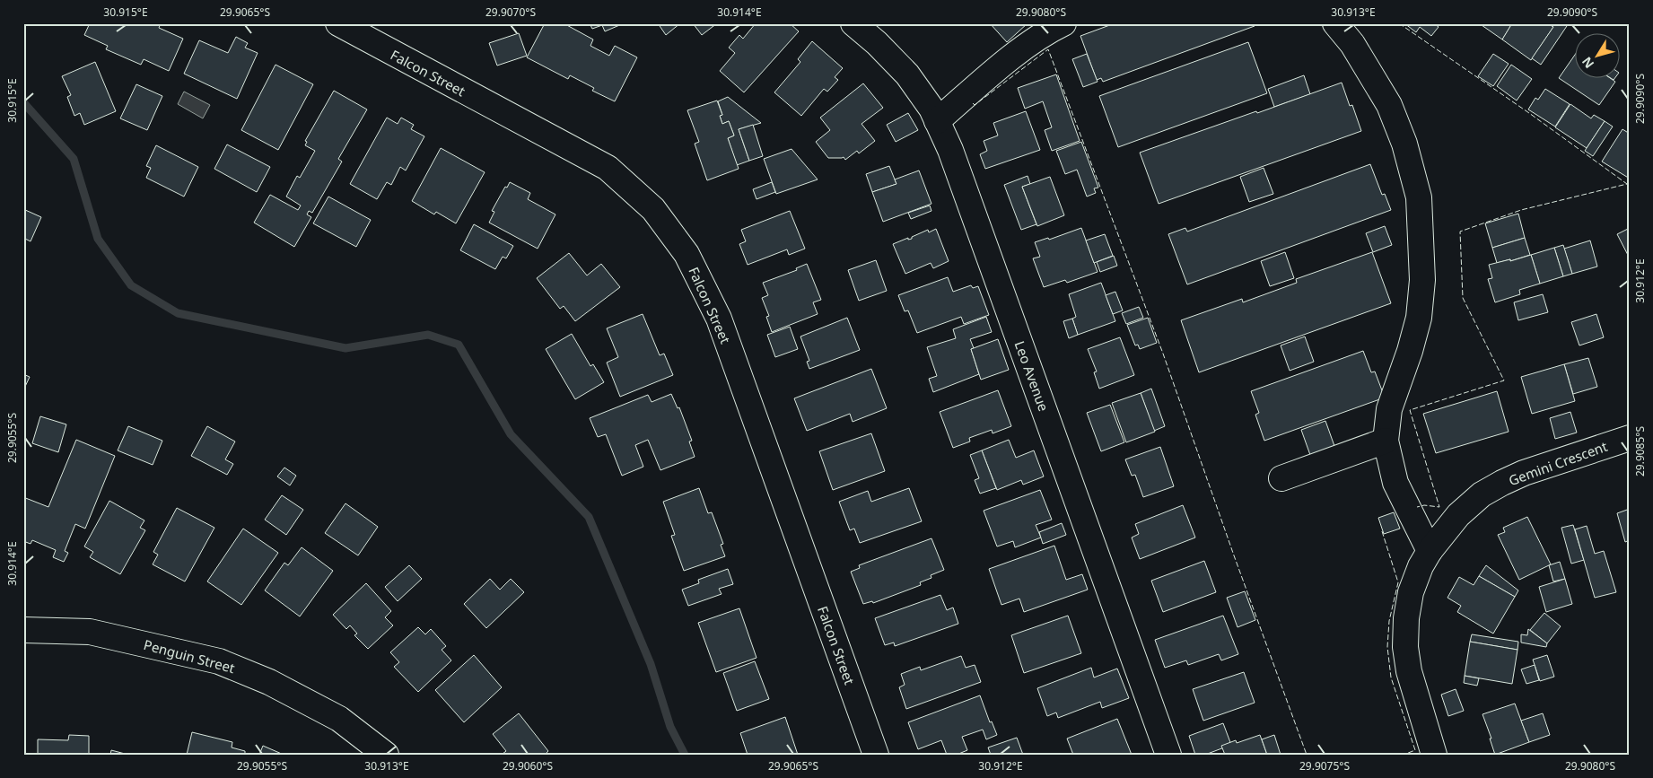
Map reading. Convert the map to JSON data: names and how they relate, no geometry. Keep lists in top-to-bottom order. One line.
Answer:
{"streets":{"street":["Falcon Street","Leo Avenue","Gemini Crescent","Penguin Street"]},"north":"bottom left","coordinates":["30.915°E","29.9065°S","29.9070°S","30.914°E","29.9080°S","30.913°E","29.9090°S","30.912°E","29.9055°S","29.9085°S","29.9060°S","29.9075°S"]}
